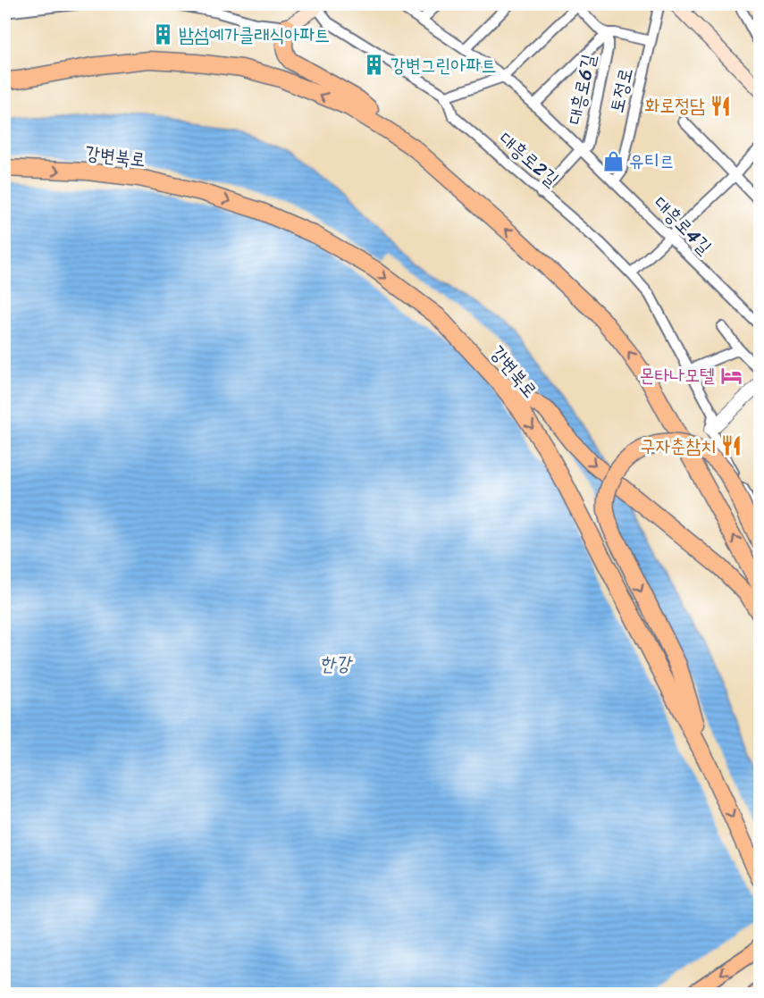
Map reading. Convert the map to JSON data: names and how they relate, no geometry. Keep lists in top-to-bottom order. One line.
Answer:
{"streets":{"highway":["강변북로"],"street":["대흥로6길","토정로","대흥로2길","대흥로4길"]},"crossings":[["대흥로6길","토정로"],["대흥로6길","대흥로4길"],["토정로","대흥로4길"]],"water":["한강"],"places":{"building":["밤섬예가클래식아파트","강변그린아파트"],"restaurant":["화로정담","구자춘참치"],"shop":["유티르"],"hotel":["몬타나모텔"]}}
